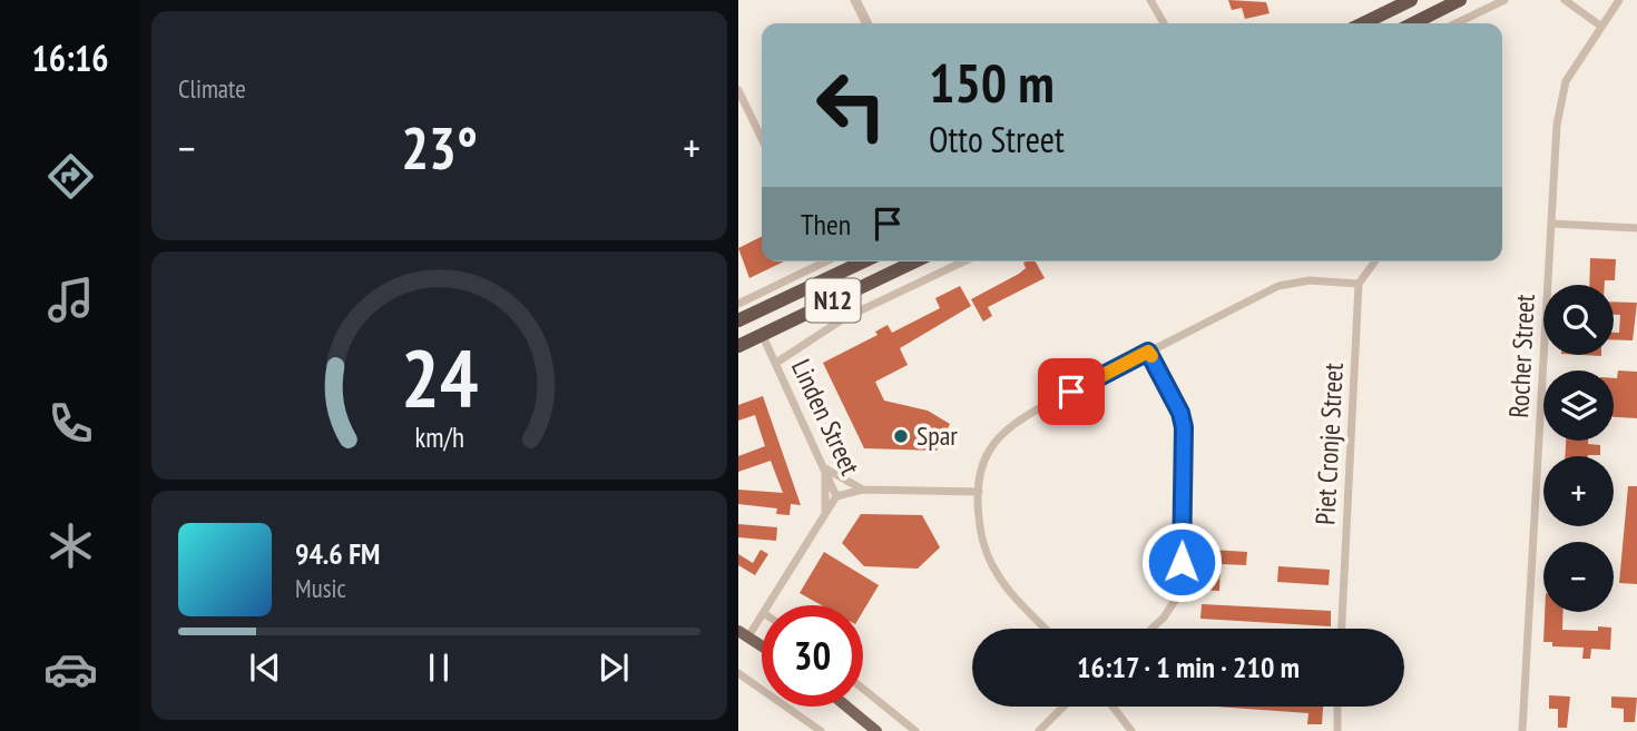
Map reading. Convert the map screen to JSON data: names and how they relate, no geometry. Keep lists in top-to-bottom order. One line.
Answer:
{"streets":{"highway":["N12"],"street":["Rocher Street","Linden Street","Piet Cronje Street"]},"crossings":[["N12","Linden Street"]],"places":["Spar"],"page":{"tabs":"16:16","tile":"Climate","turn":["150 m","Otto Street"],"heat":["−","23°","+"],"then":"Then","map_buttons":["+","−"],"song":["94.6 FM","Music"],"limit":"30","trip":"16:17 · 1 min · 210 m","gauge":["24","km/h"]}}
